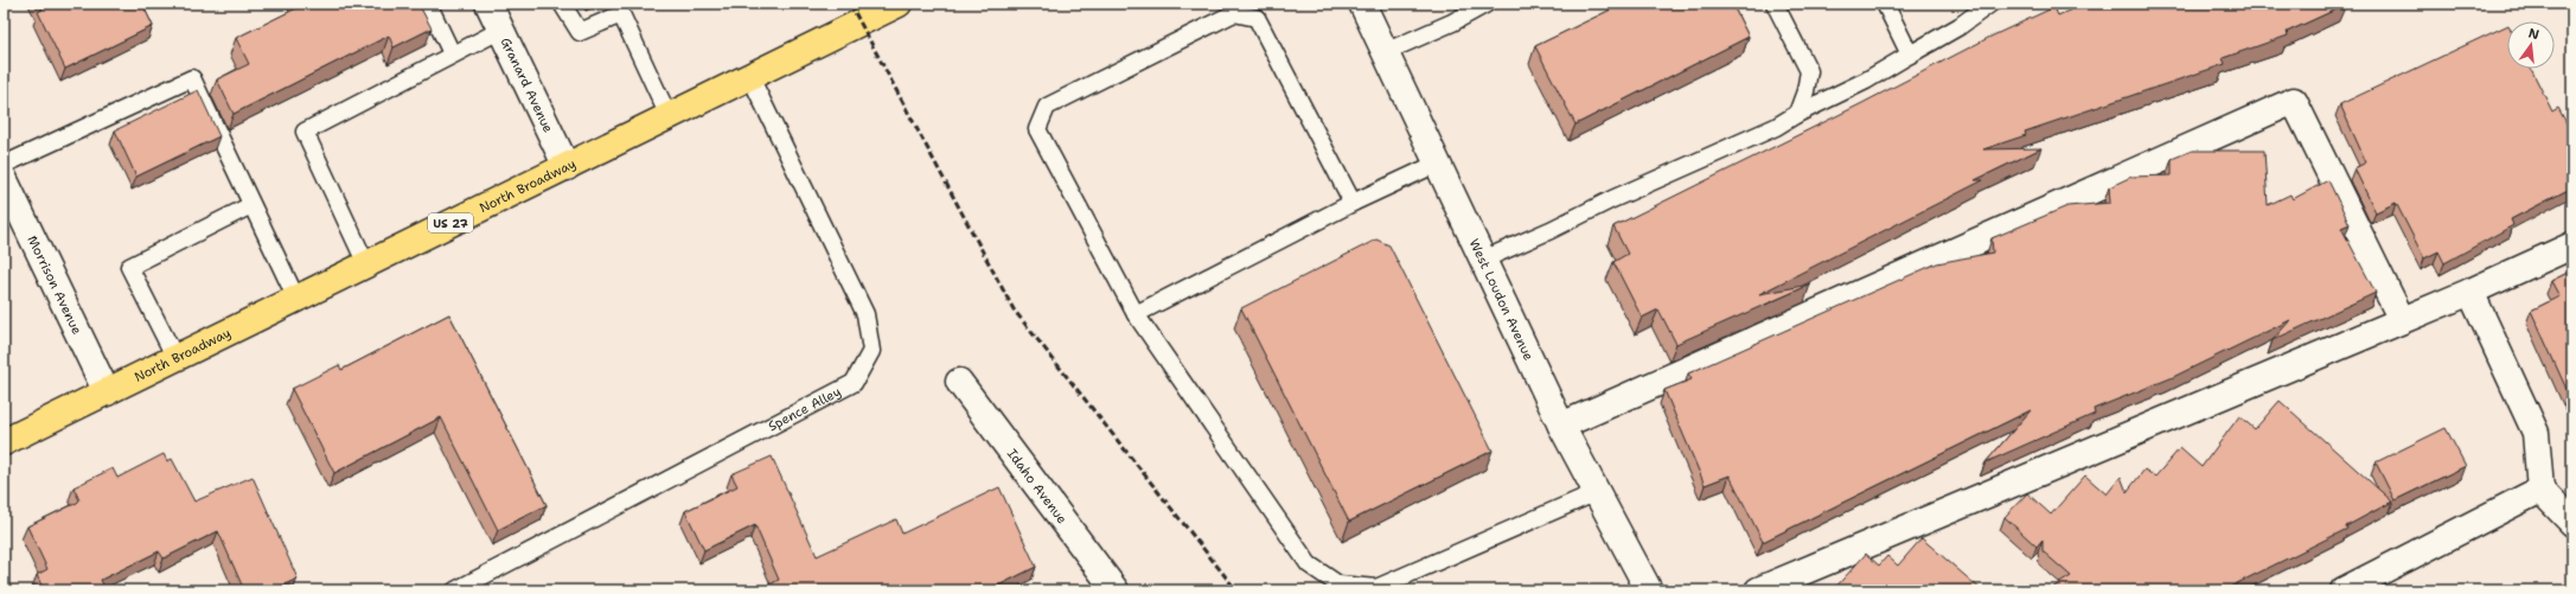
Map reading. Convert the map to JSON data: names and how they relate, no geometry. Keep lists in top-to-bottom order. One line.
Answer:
{"streets":{"main road":["North Broadway","US 27"],"street":["Granard Avenue","Morrison Avenue","West Loudon Avenue","Idaho Avenue"],"lane":["Spence Alley"]},"crossings":[["Granard Avenue","North Broadway"],["North Broadway","Morrison Avenue"],["North Broadway","Spence Alley"]],"north":"top"}
